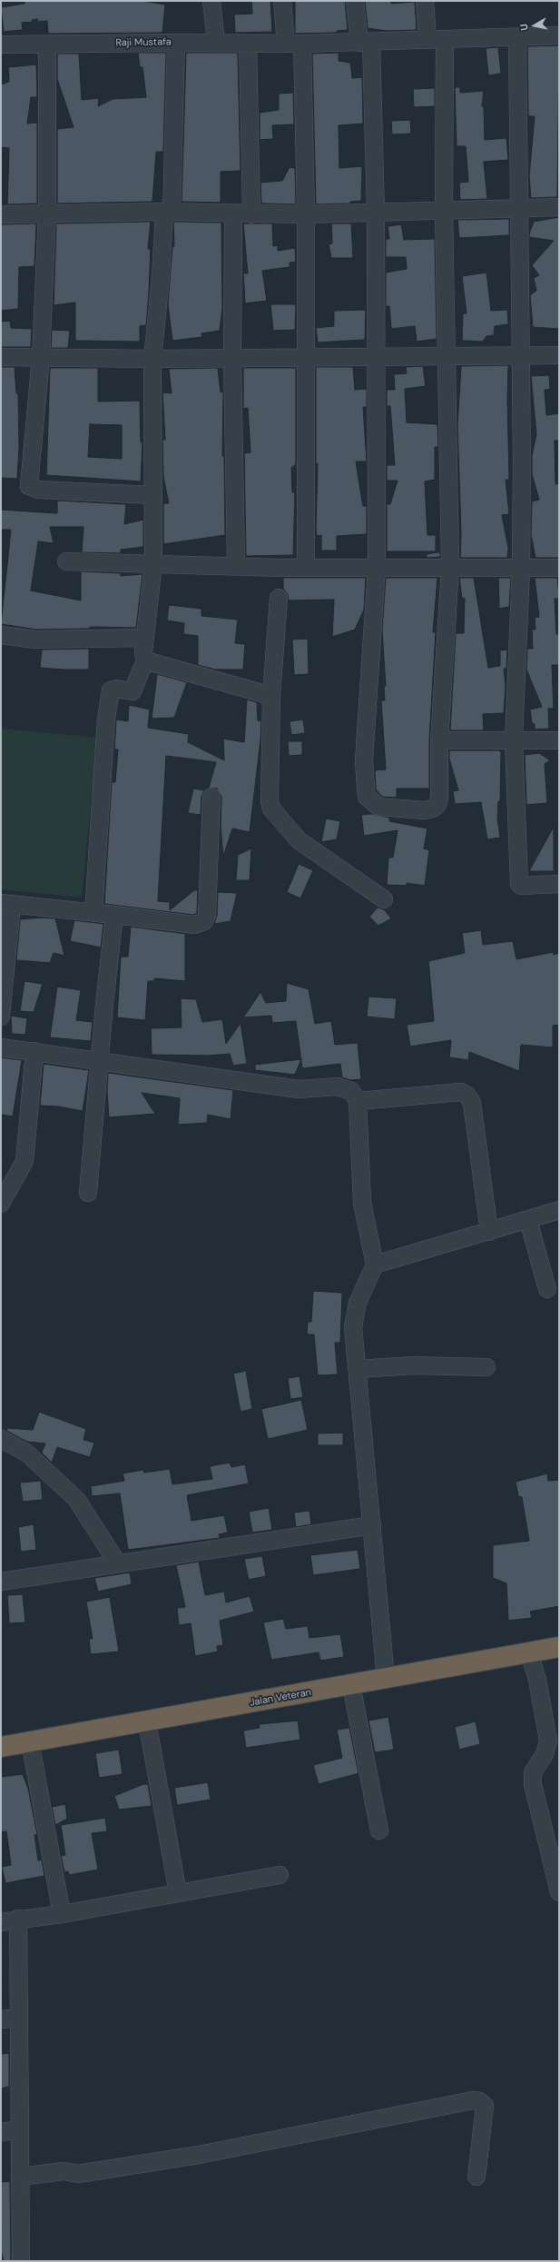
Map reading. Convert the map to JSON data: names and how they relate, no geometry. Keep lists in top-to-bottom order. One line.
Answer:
{"streets":{"highway":["Jalan Veteran"],"street":["Raji Mustafa"]},"north":"left"}
